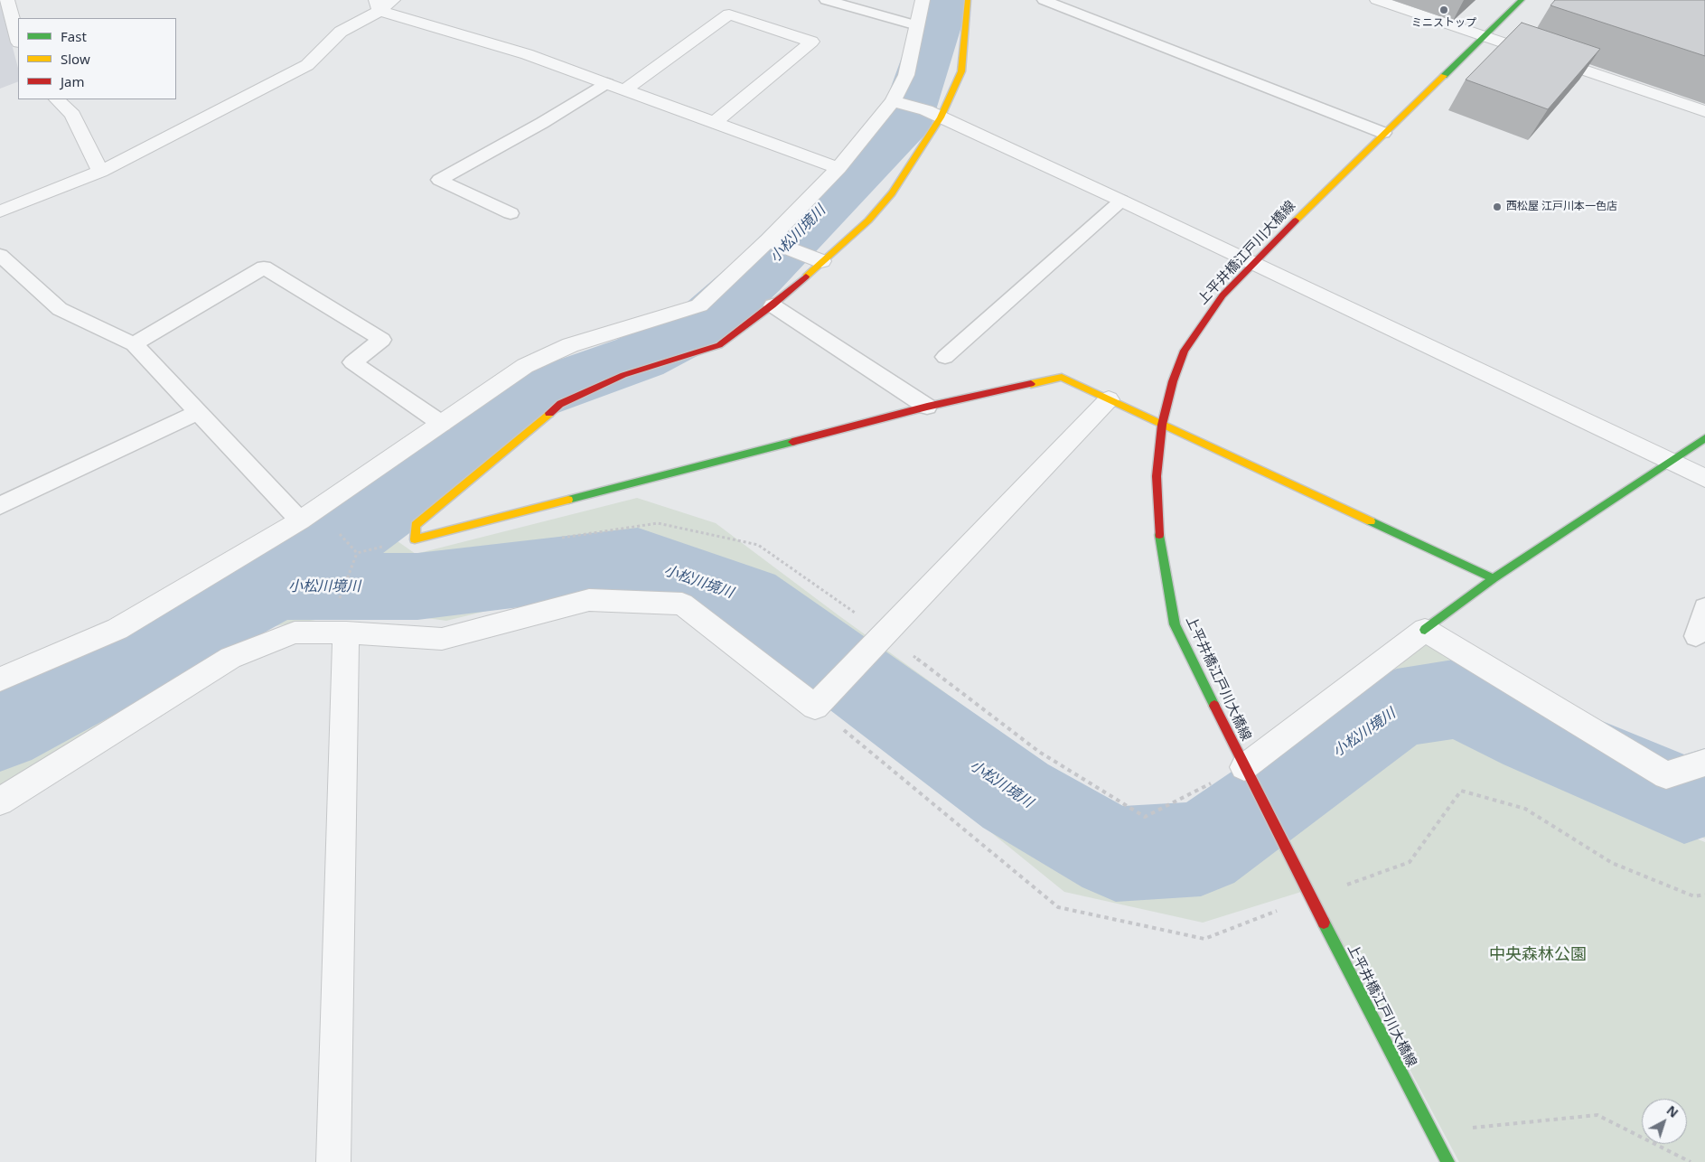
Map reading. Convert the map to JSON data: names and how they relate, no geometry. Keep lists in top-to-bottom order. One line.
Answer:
{"streets":{"street":["上平井橋江戸川大橋線"]},"water":["小松川境川"],"parks":["中央森林公園"],"places":["ミニストップ","西松屋 江戸川本一色店"],"legend":["Fast","Slow","Jam"],"north":"top right"}
